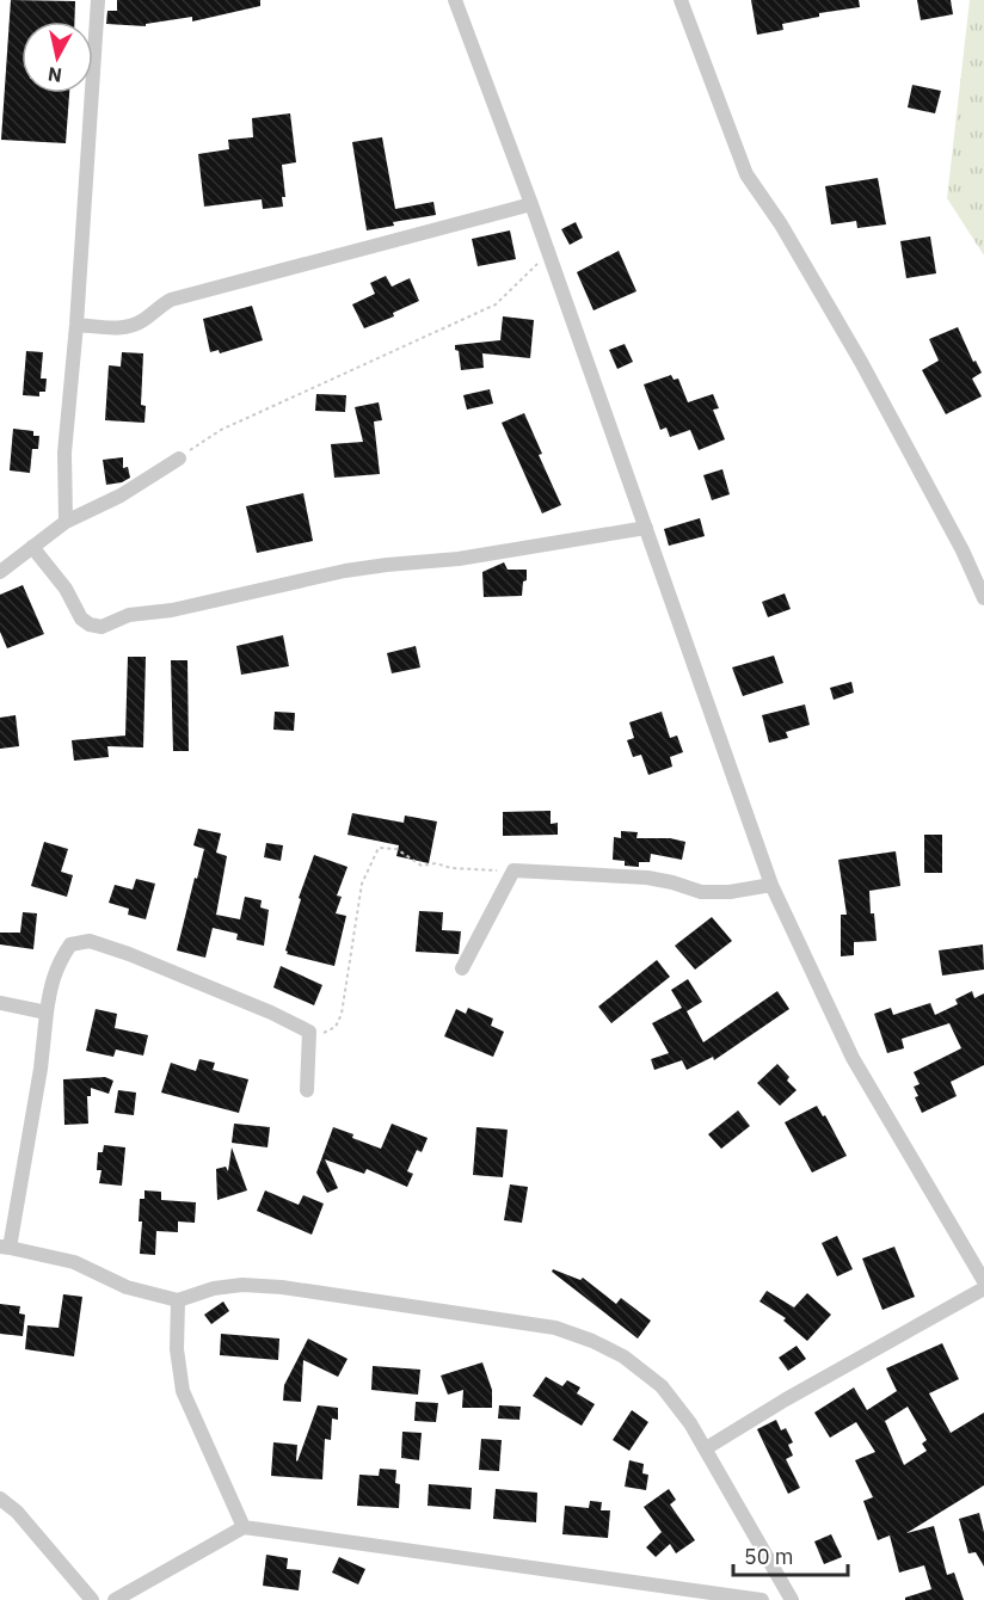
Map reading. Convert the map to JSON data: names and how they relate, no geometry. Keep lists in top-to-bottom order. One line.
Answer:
{"scale_bar":"50 m","north":"bottom"}
